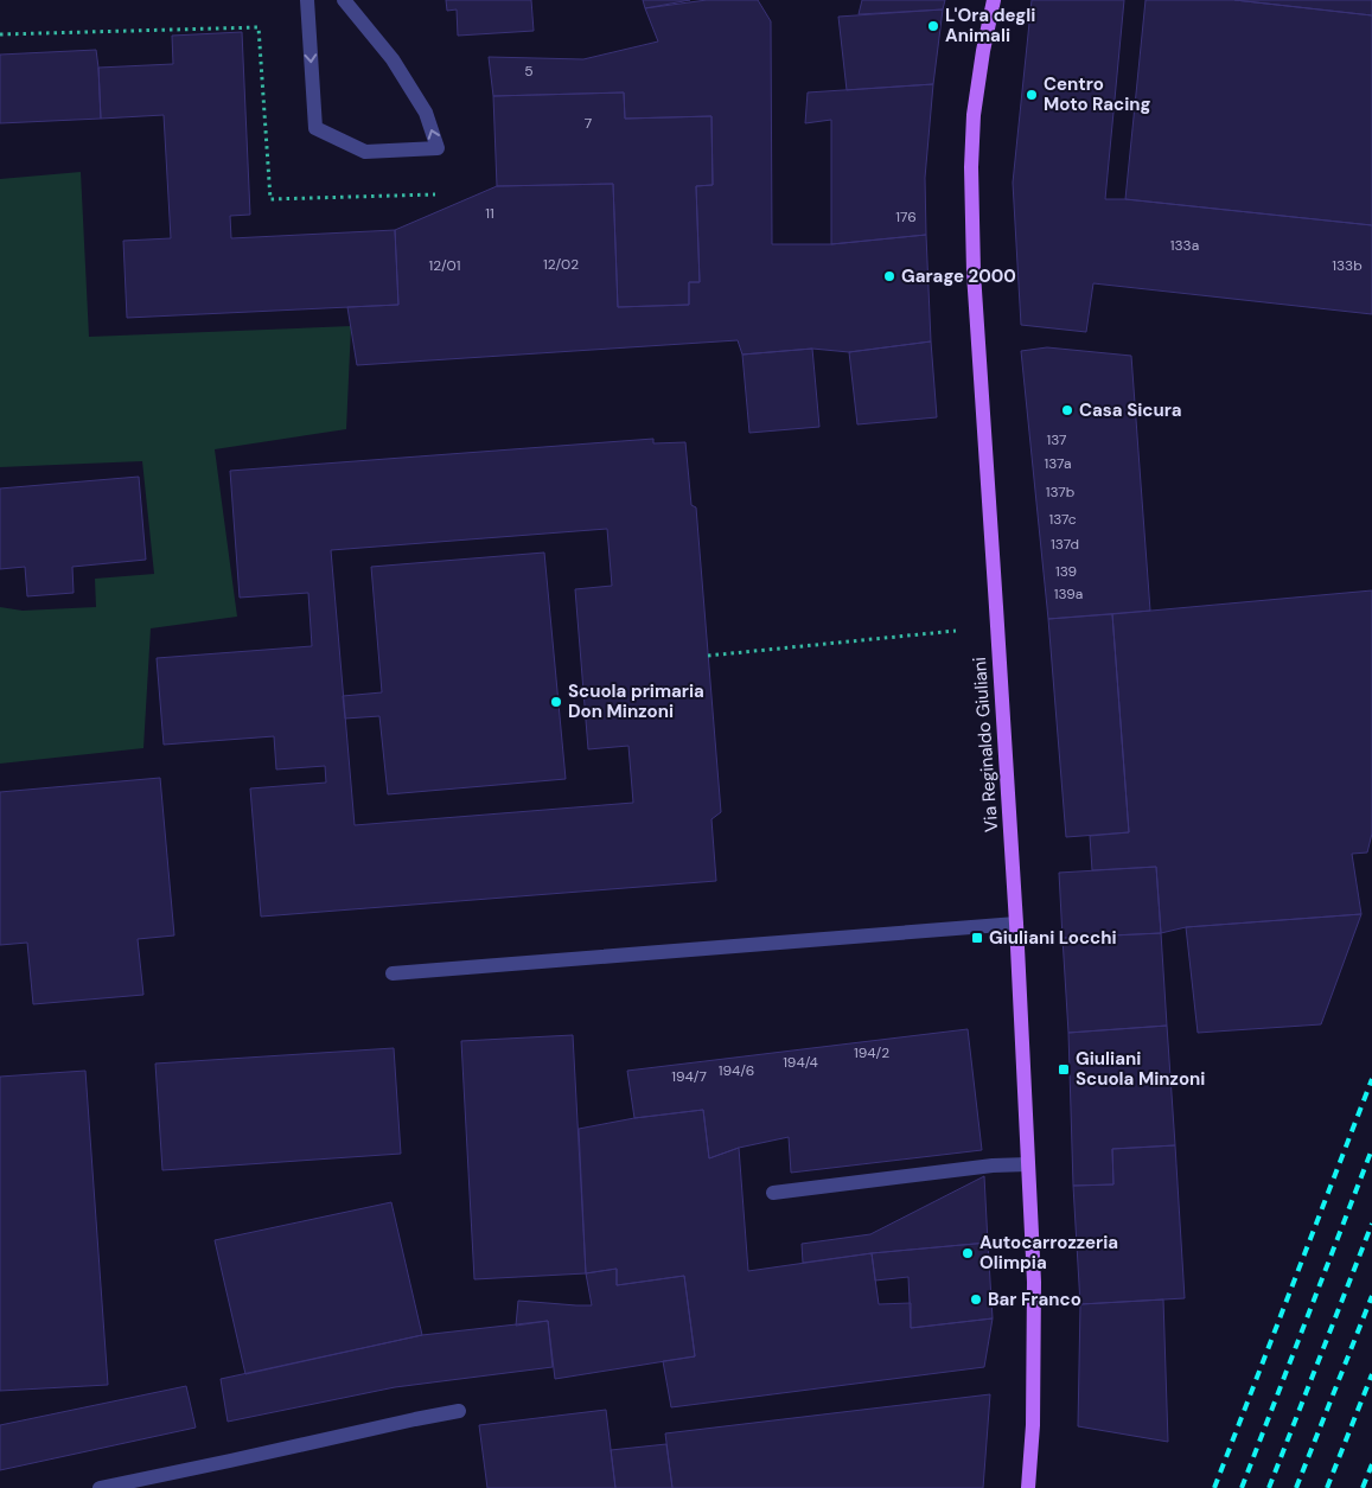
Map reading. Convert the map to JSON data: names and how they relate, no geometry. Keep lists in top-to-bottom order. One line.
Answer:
{"streets":{"main road":["Via Reginaldo Giuliani"]},"places":{"other":["L'Ora degli Animali","Centro Moto Racing","Garage 2000","Casa Sicura","Scuola primaria Don Minzoni","Autocarrozzeria Olimpia","Bar Franco"],"transit":["Giuliani Locchi","Giuliani Scuola Minzoni"]},"house_numbers":["5","7","11","176","133a","12/02","12/01","133b","137","137a","137b","137c","137d","139","139a","194/2","194/4","194/6","194/7"]}
